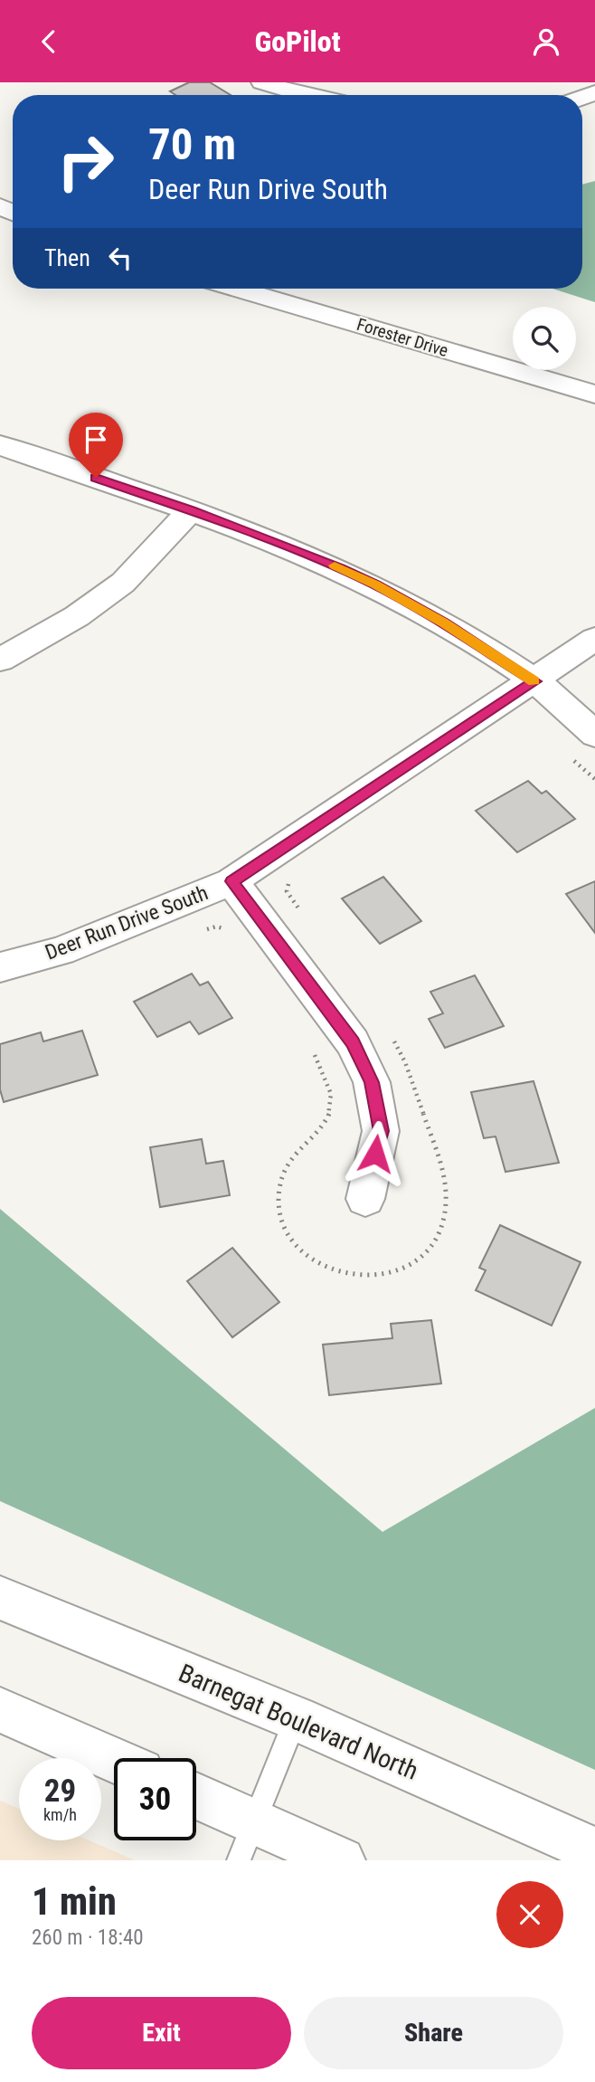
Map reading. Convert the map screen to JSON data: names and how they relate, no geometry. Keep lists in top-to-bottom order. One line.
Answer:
{"streets":{"street":["Forester Drive","Deer Run Drive South","Barnegat Boulevard North"]},"page":{"header":"GoPilot","turn":["70 m","Deer Run Drive South"],"then":"Then","speed":"29 km/h","limit":"30","heading":["1 min","260 m · 18:40"],"buttons":["Exit","Share"]}}
